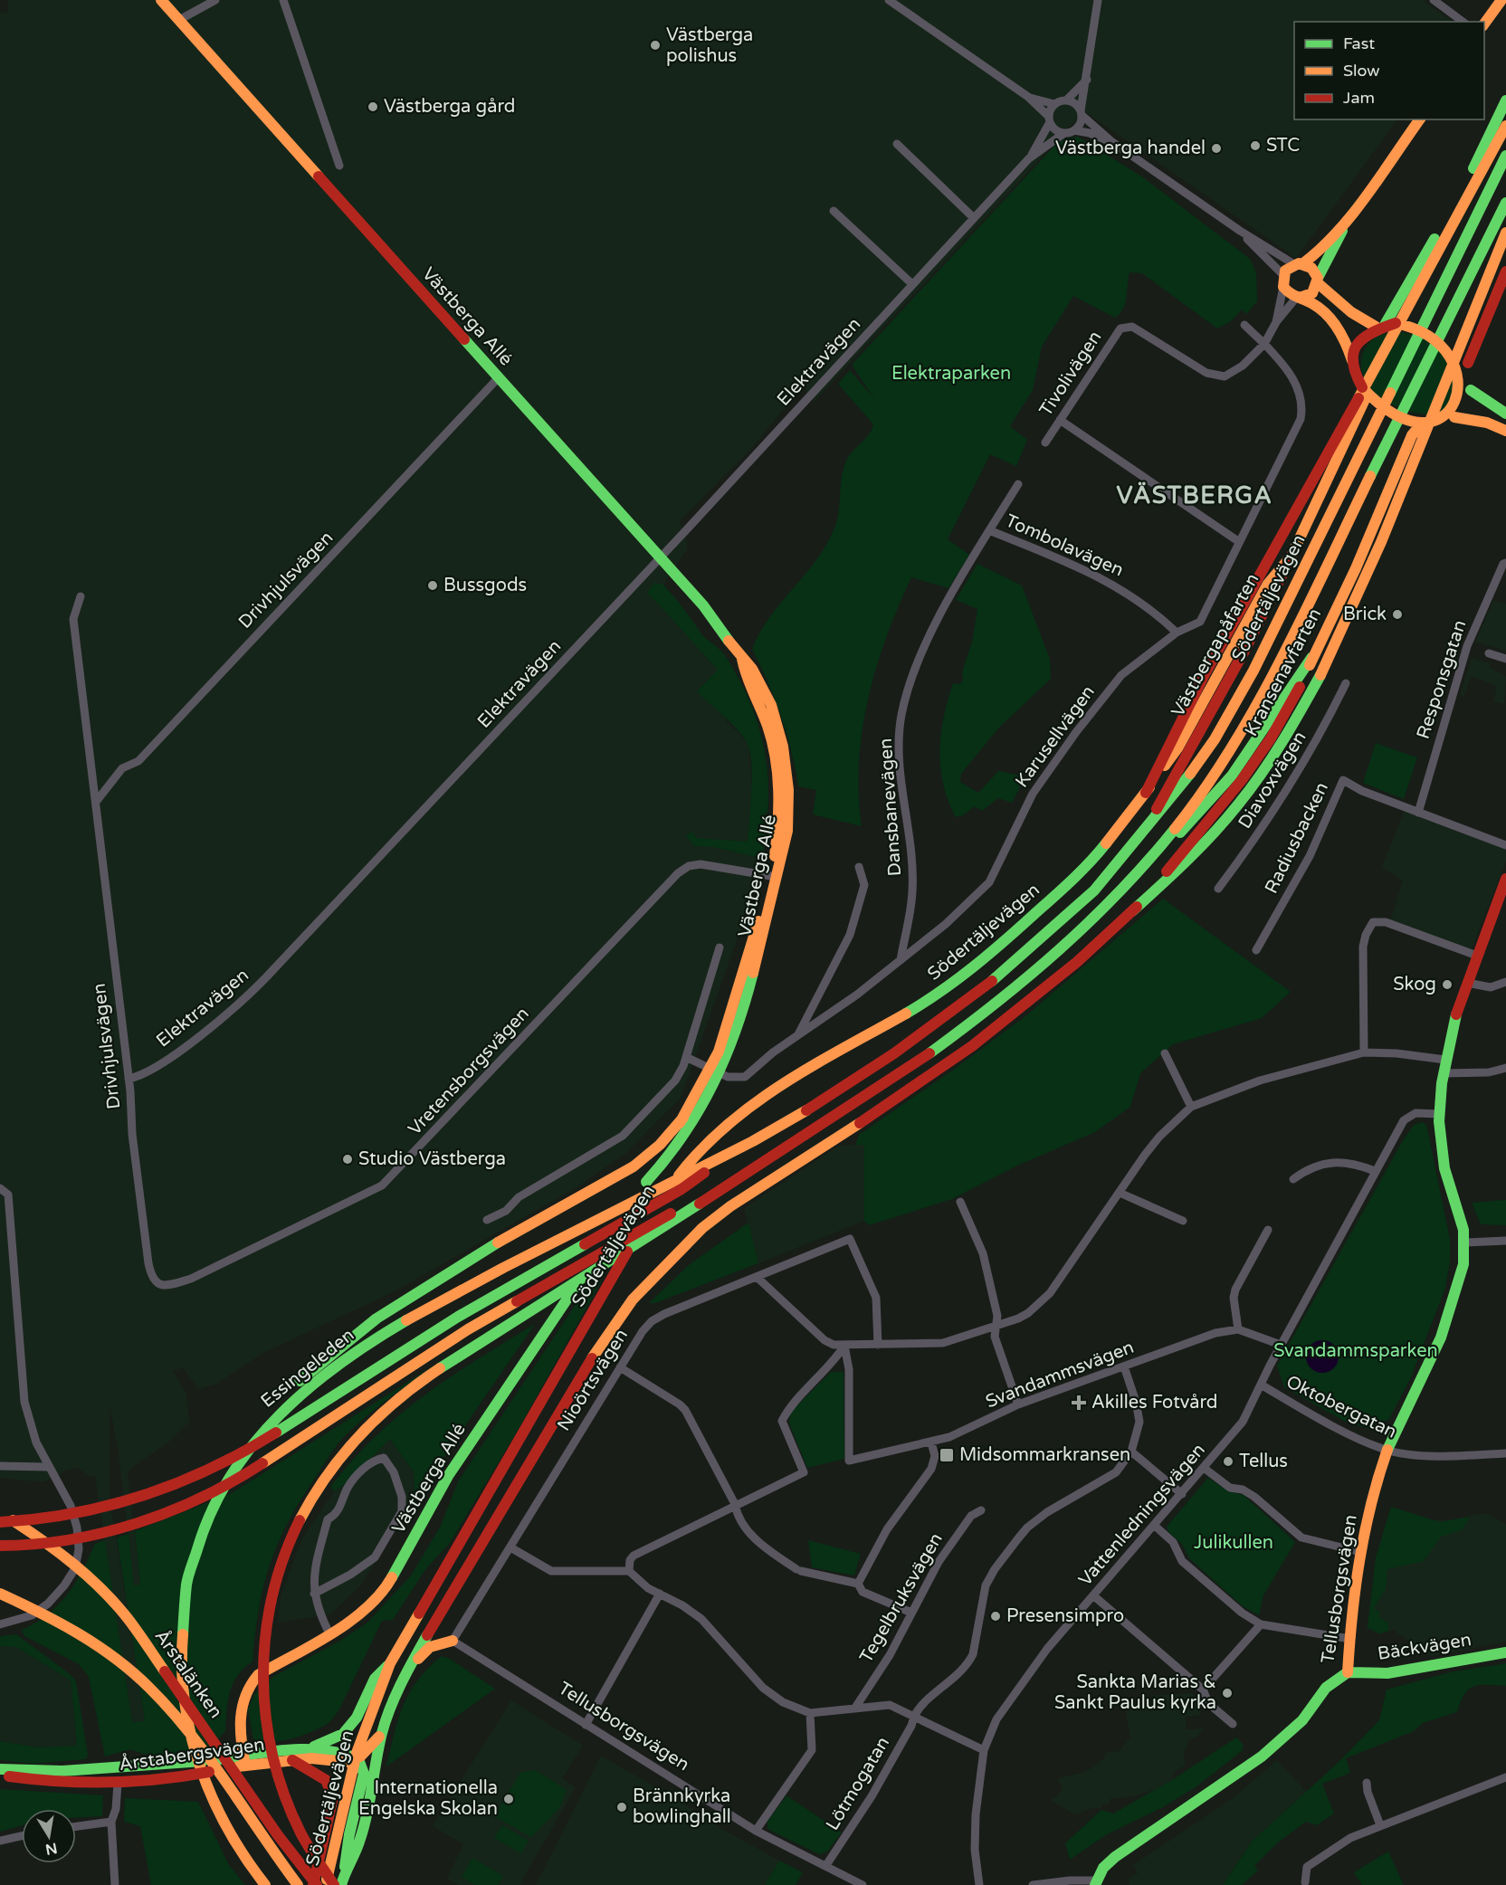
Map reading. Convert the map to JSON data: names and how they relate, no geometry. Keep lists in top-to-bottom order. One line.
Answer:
{"streets":{"main road":["Västberga Allé","Södertäljevägen","Västbergapåfarten","Kransenavfarten","Essingeleden","Tellusborgsvägen","Bäckvägen","Årstalänken","Årstabergsvägen"],"street":["Elektravägen","Tivolivägen","Tombolavägen","Drivhjulsvägen","Responsgatan","Karusellvägen","Diavoxvägen","Dansbanevägen","Radiusbacken","Vretensborgsvägen","Svandammsvägen","Nioörtsvägen","Oktobergatan","Vattenledningsvägen","Tegelbruksvägen","Lötmogatan"]},"crossings":[["Västberga Allé","Elektravägen"],["Västberga Allé","Drivhjulsvägen"],["Västberga Allé","Karusellvägen"],["Västberga Allé","Vretensborgsvägen"],["Västberga Allé","Årstabergsvägen"],["Elektravägen","Drivhjulsvägen"],["Tivolivägen","Karusellvägen"],["Tombolavägen","Karusellvägen"],["Tombolavägen","Dansbanevägen"],["Drivhjulsvägen","Vretensborgsvägen"],["Södertäljevägen","Västbergapåfarten"],["Södertäljevägen","Kransenavfarten"],["Södertäljevägen","Essingeleden"],["Södertäljevägen","Årstabergsvägen"],["Västbergapåfarten","Kransenavfarten"],["Responsgatan","Radiusbacken"],["Karusellvägen","Dansbanevägen"],["Nioörtsvägen","Tellusborgsvägen"],["Oktobergatan","Vattenledningsvägen"],["Oktobergatan","Tellusborgsvägen"],["Vattenledningsvägen","Tellusborgsvägen"],["Tellusborgsvägen","Bäckvägen"],["Tellusborgsvägen","Lötmogatan"]],"districts":["VÄSTBERGA"],"parks":["Elektraparken","Svandammsparken","Julikullen"],"places":{"other":["Västberga polishus","Västberga gård","STC","Västberga handel","Bussgods","Brick","Skog","Studio Västberga","Tellus","Presensimpro","Sankta Marias & Sankt Paulus kyrka","Internationella Engelska Skolan","Brännkyrka bowlinghall"],"health":["Akilles Fotvård"],"transit":["Midsommarkransen"]},"legend":["Fast","Slow","Jam"],"north":"bottom"}
